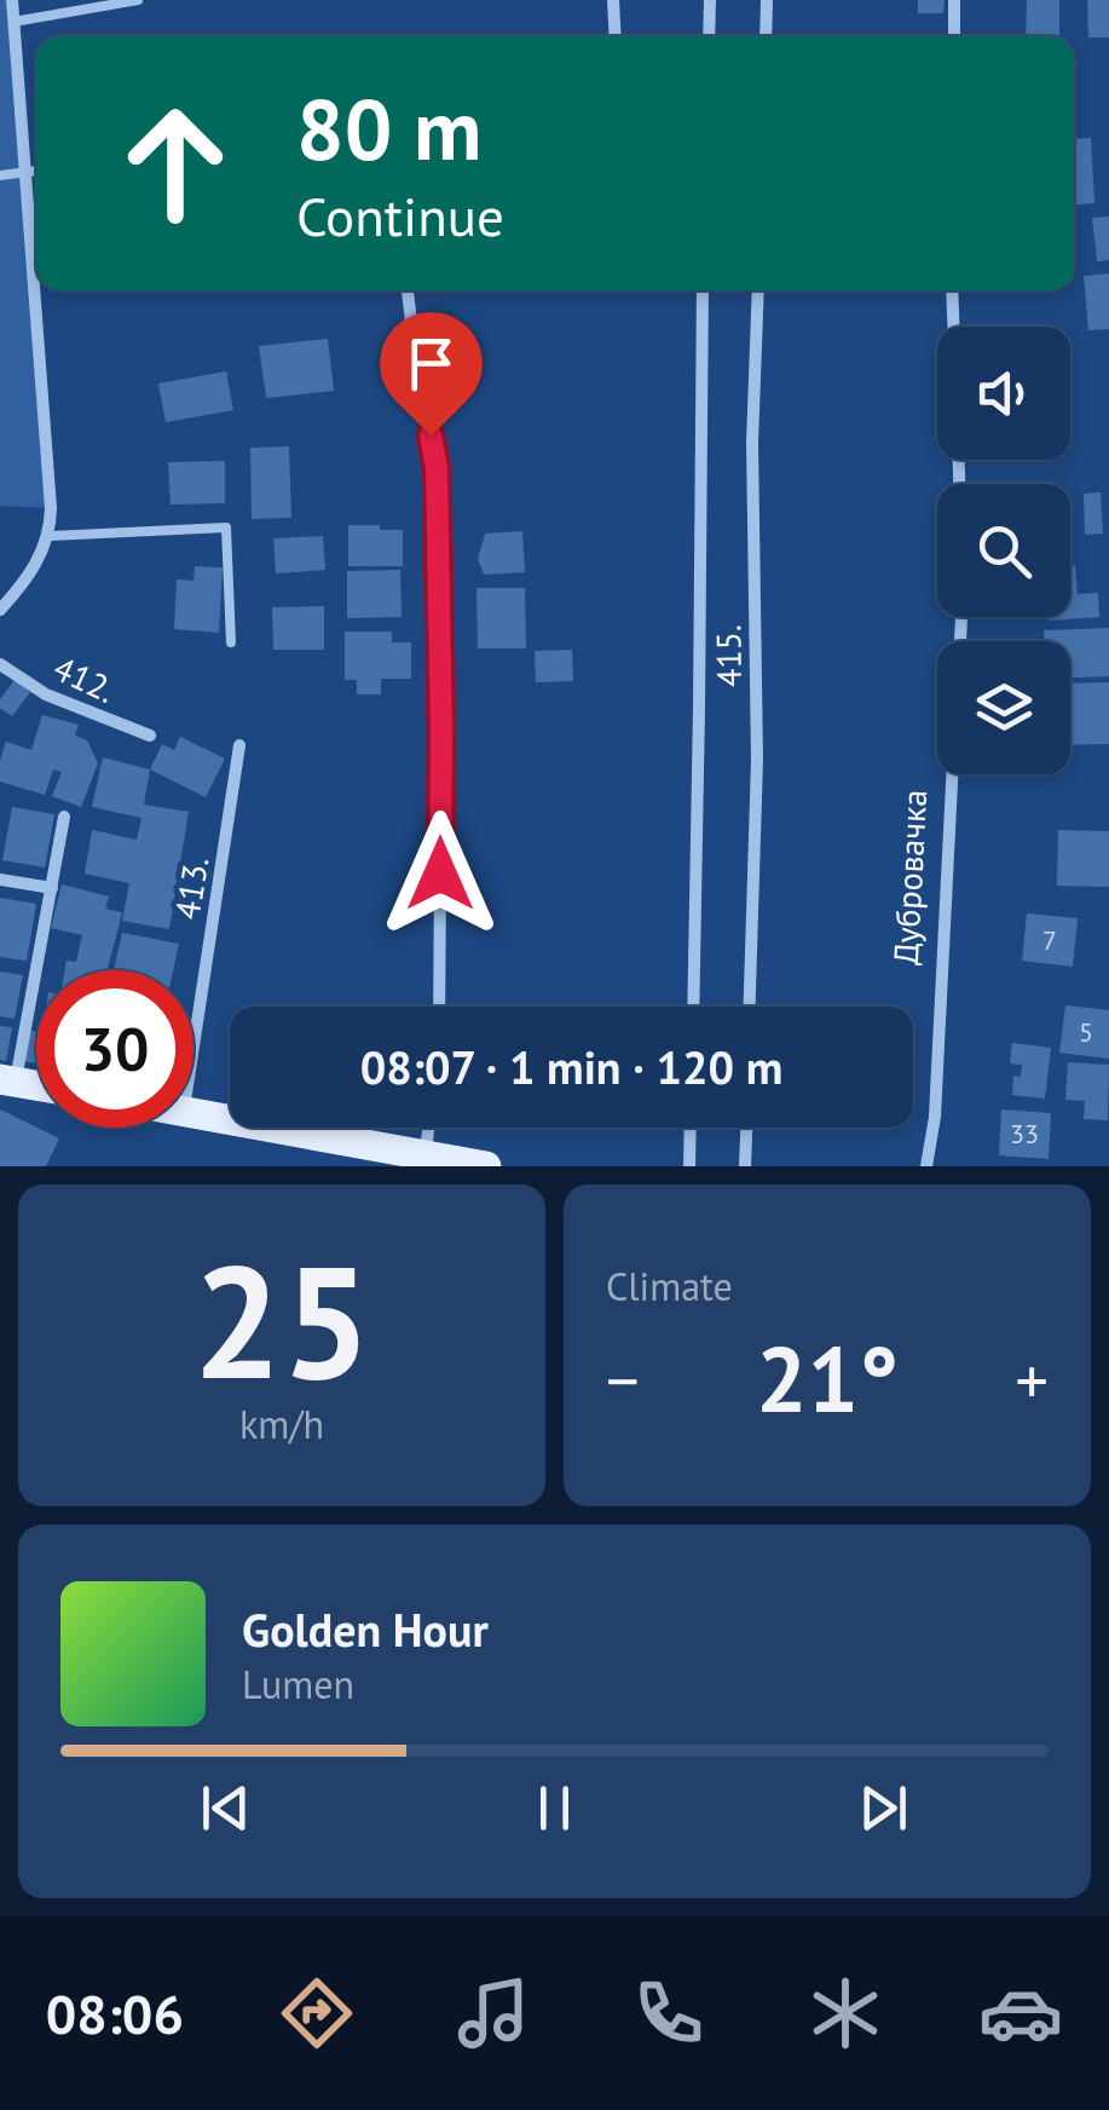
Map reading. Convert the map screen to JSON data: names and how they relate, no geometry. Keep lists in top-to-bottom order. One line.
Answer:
{"streets":{"street":["415.","412.","Дубровачка","413."]},"house_numbers":["7","5","33"],"page":{"turn":["80 m","Continue"],"limit":"30","trip":"08:07 · 1 min · 120 m","tile":[["25","km/h"],"Climate"],"heat":["−","21°","+"],"song":["Golden Hour","Lumen"],"tabs":"08:06"}}
